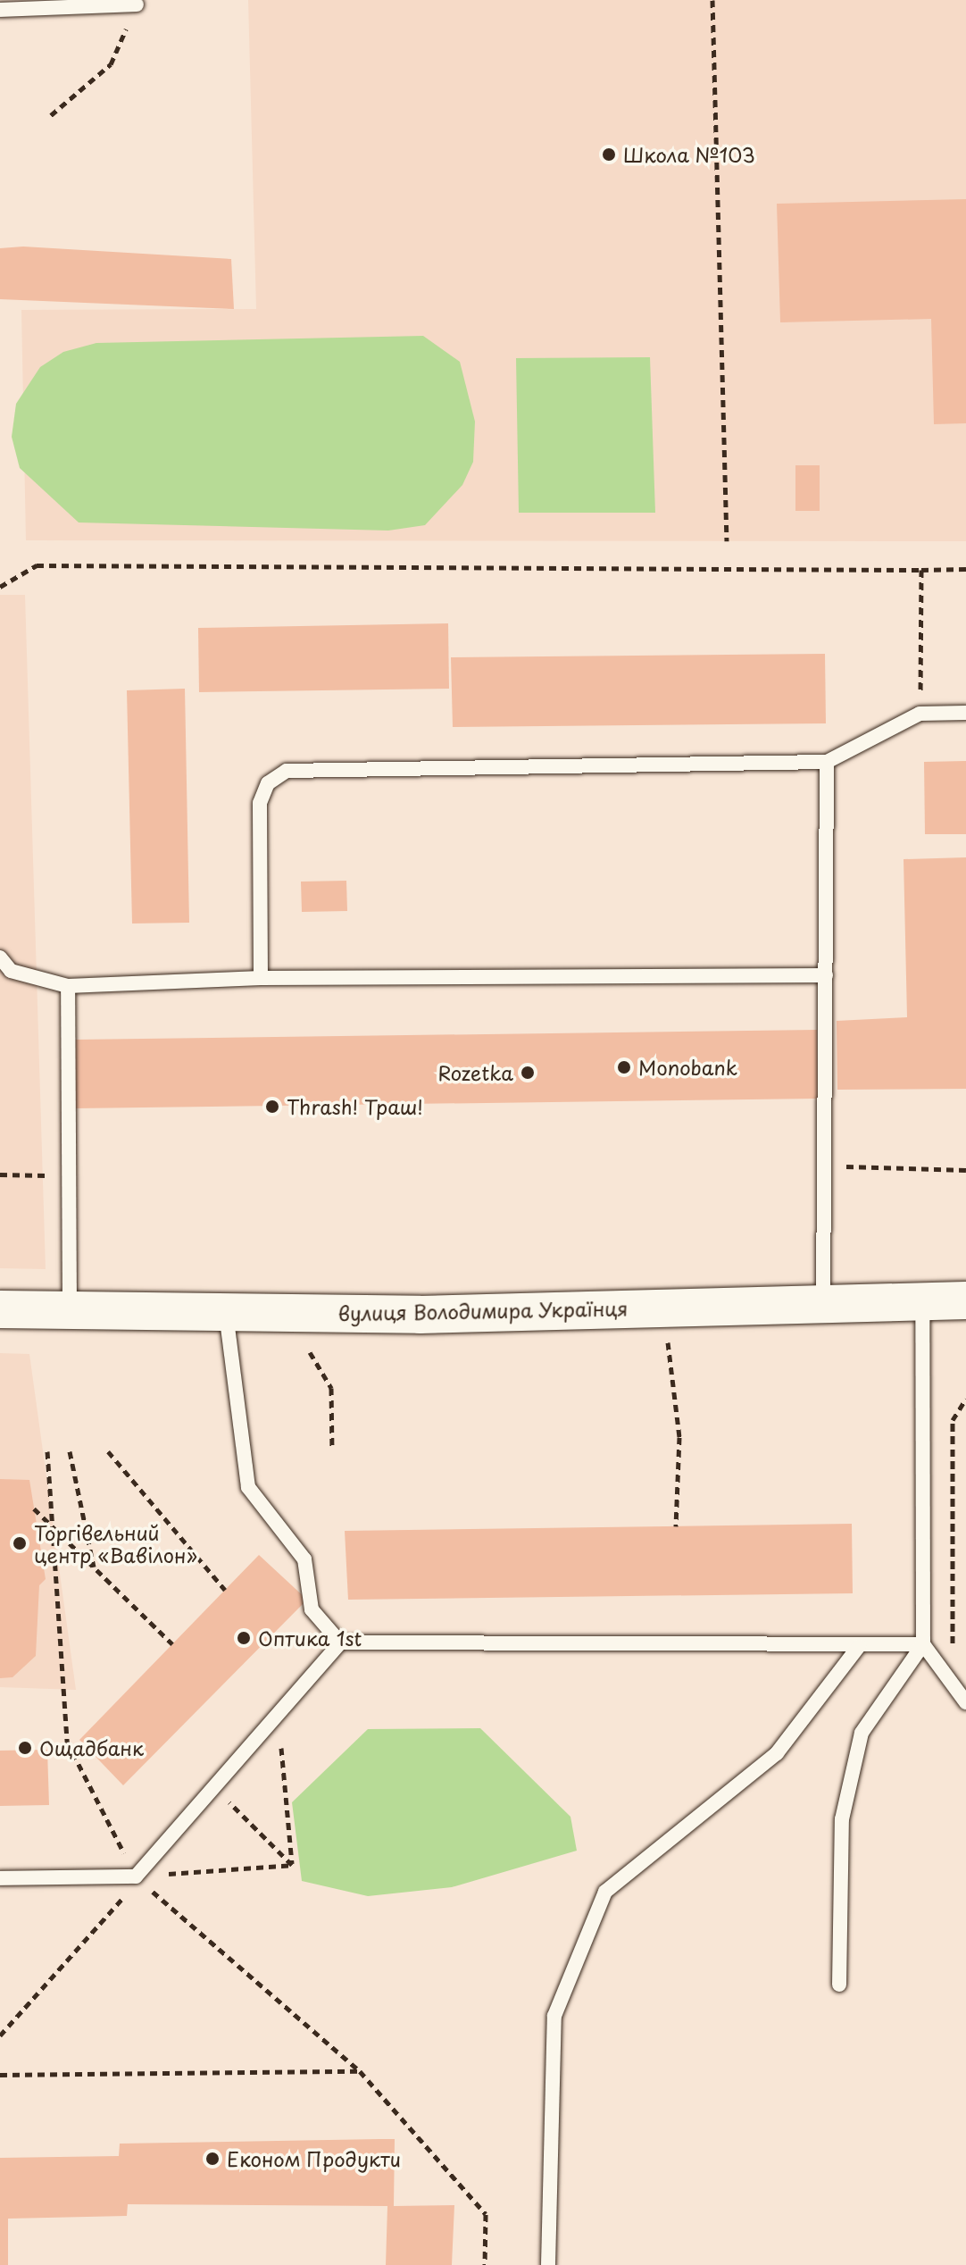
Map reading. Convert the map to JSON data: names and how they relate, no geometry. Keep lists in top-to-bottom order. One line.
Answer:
{"streets":{"street":["вулиця Володимира Українця"]},"places":["Школа №103","Monobank","Rozetka","Thrash! Траш!","Торгівельний центр «Вавілон»","Оптика 1st","Ощадбанк","Економ Продукти"]}
